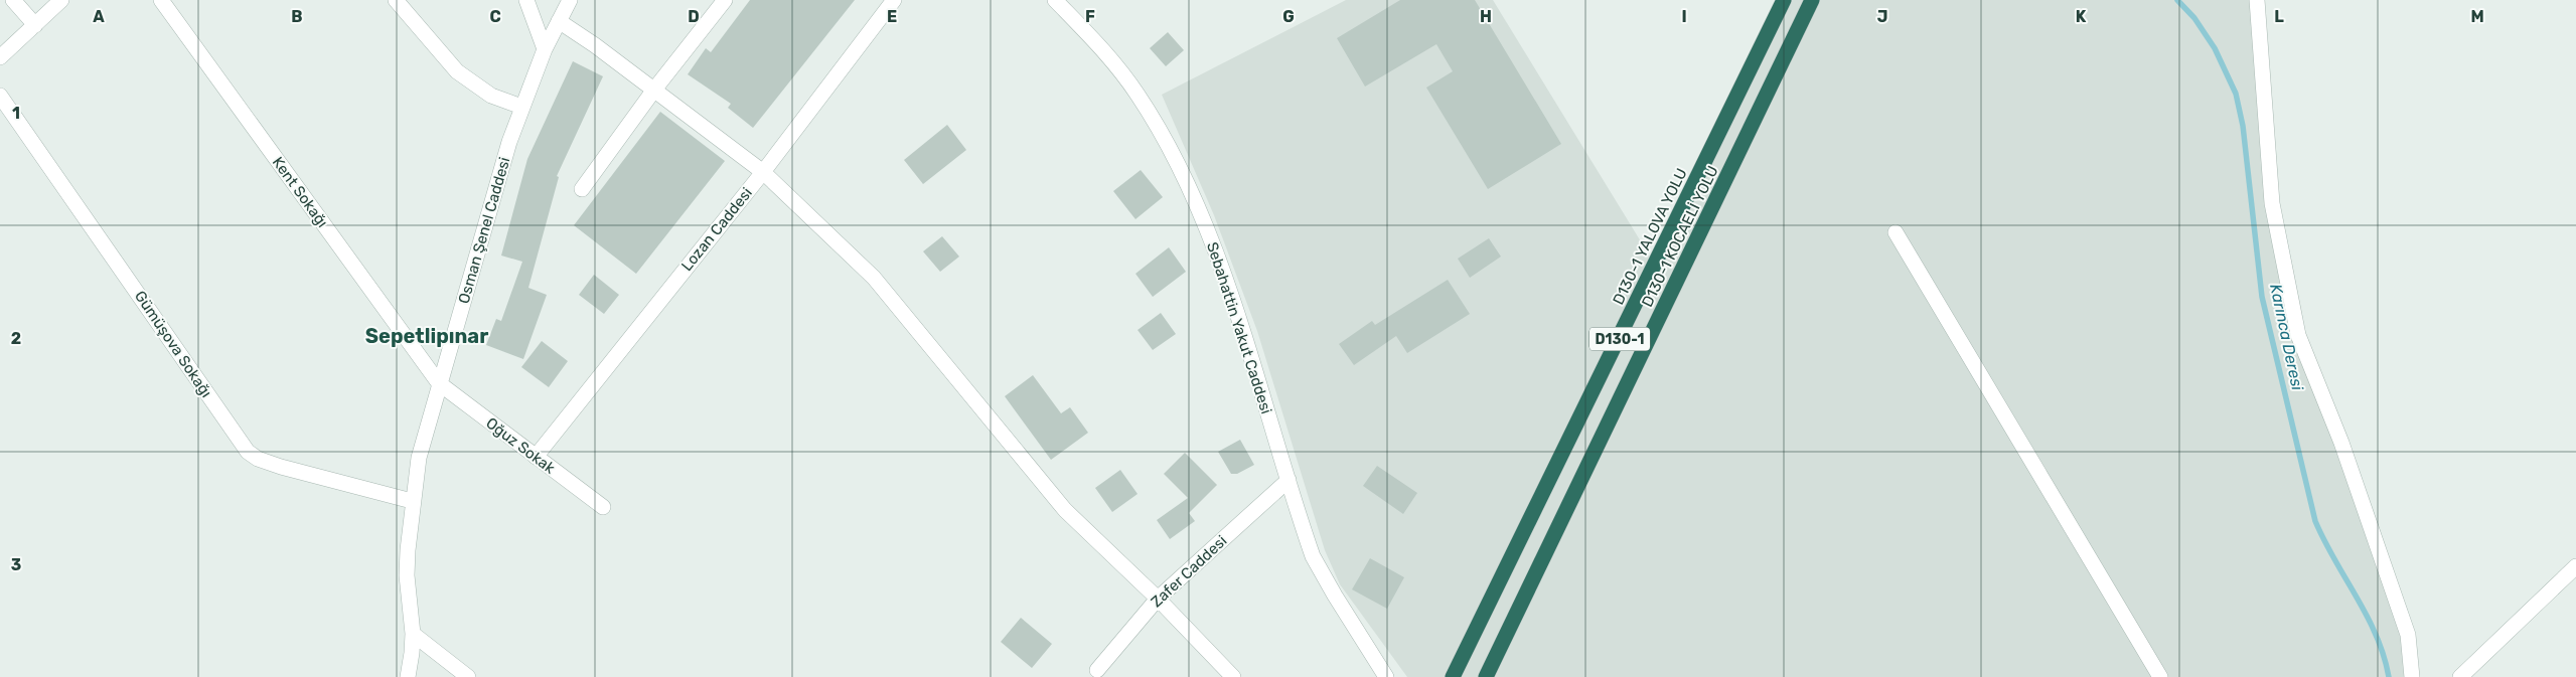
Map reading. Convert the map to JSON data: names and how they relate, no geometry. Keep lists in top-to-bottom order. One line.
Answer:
{"streets":{"highway":["D130-1 YALOVA YOLU","D130-1 KOCAELİ YOLU","D130-1"],"street":["Kent Sokağı","Lozan Caddesi","Osman Şenel Caddesi","Sebahattin Yakut Caddesi","Gümüşova Sokağı","Oğuz Sokak","Zafer Caddesi"]},"crossings":[["Kent Sokağı","Osman Şenel Caddesi"],["Kent Sokağı","Oğuz Sokak"],["Lozan Caddesi","Oğuz Sokak"],["Osman Şenel Caddesi","Gümüşova Sokağı"],["Osman Şenel Caddesi","Oğuz Sokak"],["Sebahattin Yakut Caddesi","Zafer Caddesi"]],"districts":["Sepetlipınar"],"water":["Karınca Deresi"],"grid":{"columns":["A","B","C","D","E","F","G","H","I","J","K","L","M"],"rows":["1","2","3"]}}
